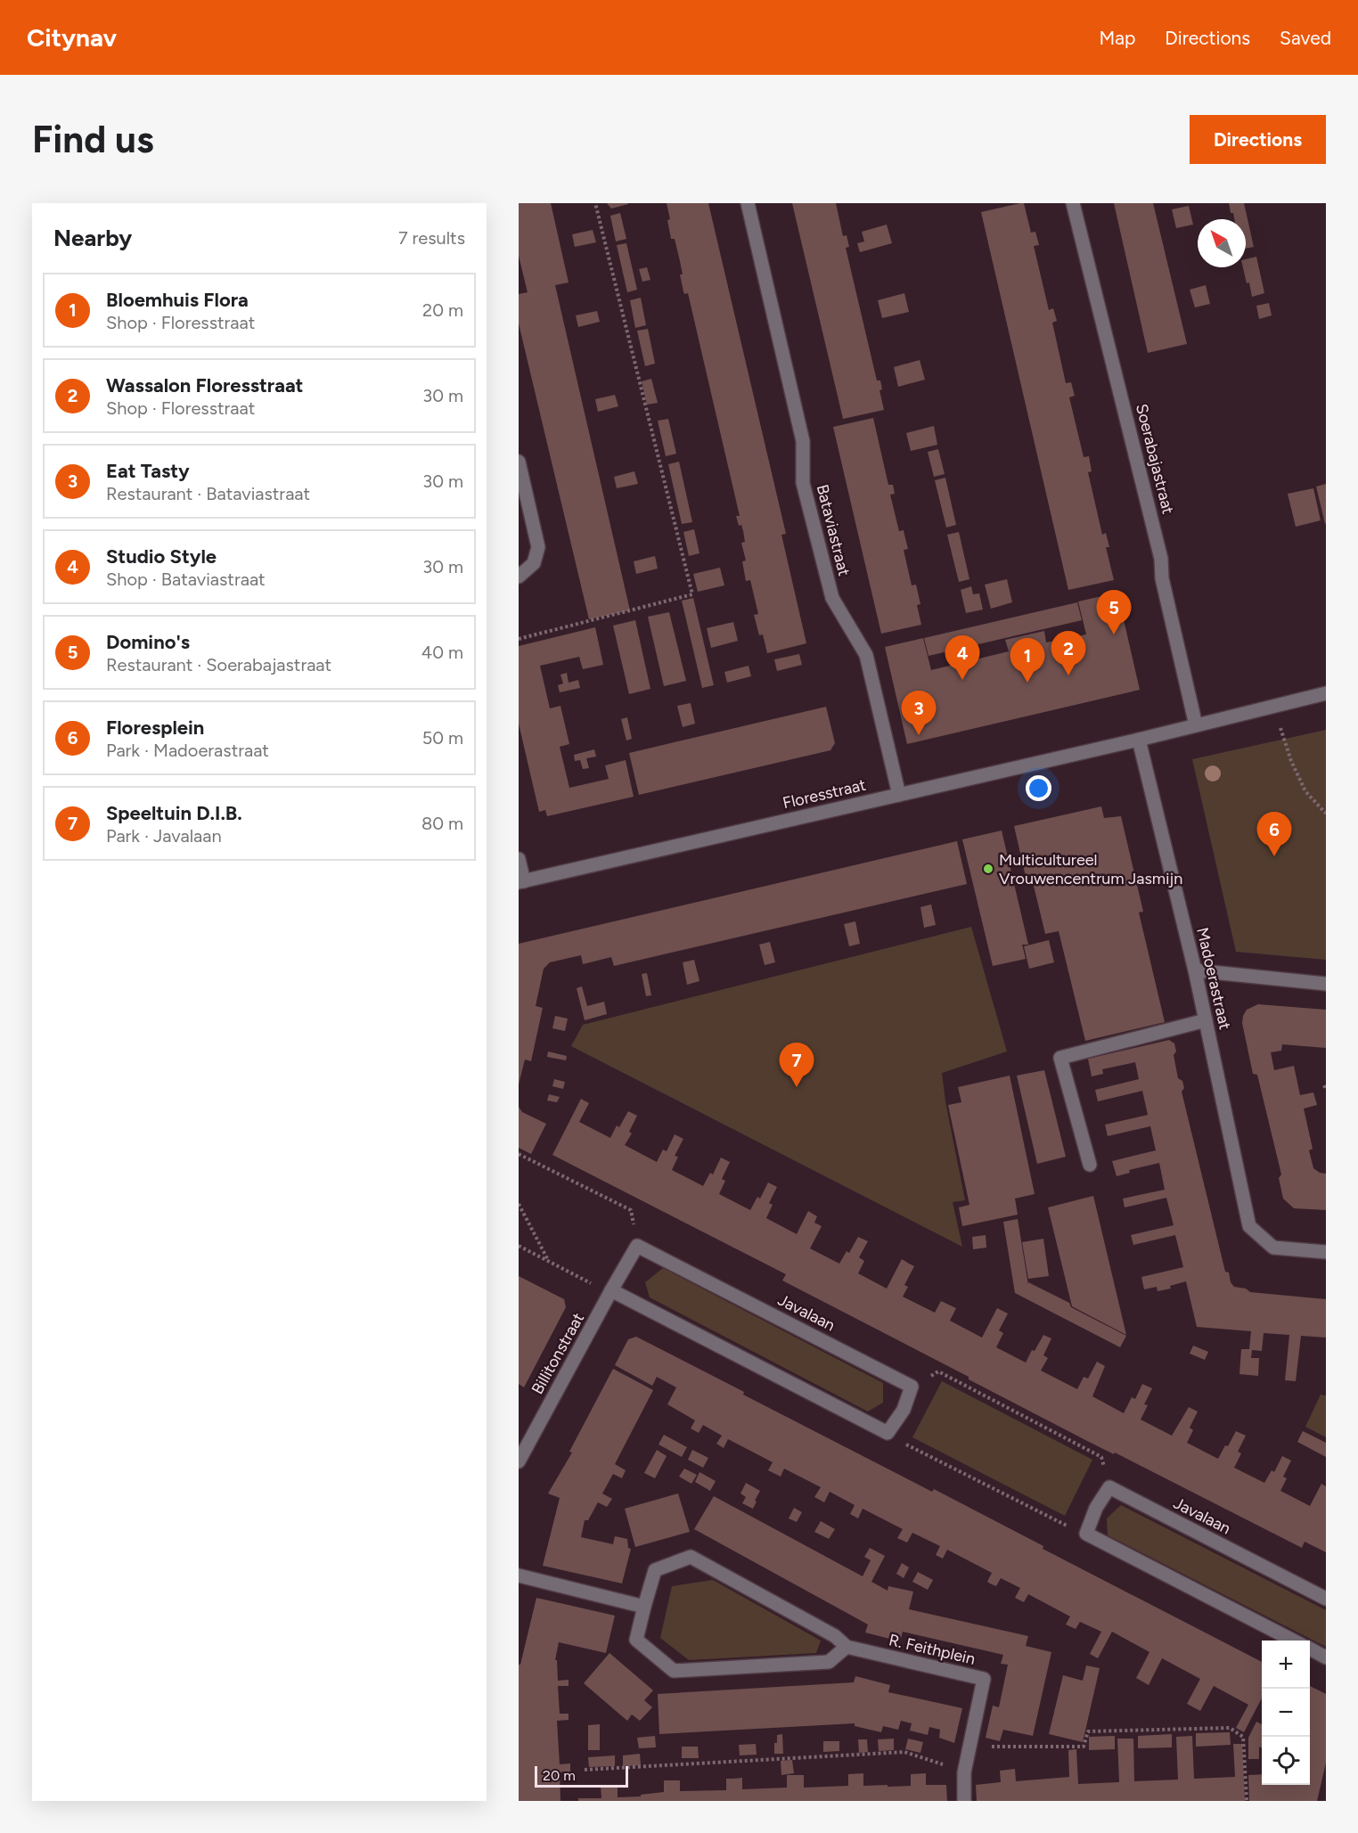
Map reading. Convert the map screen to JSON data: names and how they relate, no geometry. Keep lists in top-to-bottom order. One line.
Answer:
{"streets":{"street":["Soerabajastraat","Bataviastraat","Floresstraat","Madoerastraat","Javalaan","Billitonstraat","R. Feithplein"]},"crossings":[["Soerabajastraat","Floresstraat"],["Bataviastraat","Floresstraat"],["Floresstraat","Madoerastraat"]],"places":["Multicultureel Vrouwencentrum Jasmijn"],"scale_bar":"20 m","north":"top left","page":{"header":"Citynav","nav":["Map","Directions","Saved"],"buttons":"Directions","title":"Find us","heading":["Nearby","7 results"],"list":[{"mark":"1","name":"Bloemhuis Flora","note":"Shop · Floresstraat","value":"20 m"},{"mark":"2","name":"Wassalon Floresstraat","note":"Shop · Floresstraat","value":"30 m"},{"mark":"3","name":"Eat Tasty","note":"Restaurant · Bataviastraat","value":"30 m"},{"mark":"4","name":"Studio Style","note":"Shop · Bataviastraat","value":"30 m"},{"mark":"5","name":"Domino's","note":"Restaurant · Soerabajastraat","value":"40 m"},{"mark":"6","name":"Floresplein","note":"Park · Madoerastraat","value":"50 m"},{"mark":"7","name":"Speeltuin D.I.B.","note":"Park · Javalaan","value":"80 m"}],"pins":["5","2","4","1","3","6","7"],"map_buttons":["+","−"],"scale":"20 m"}}
